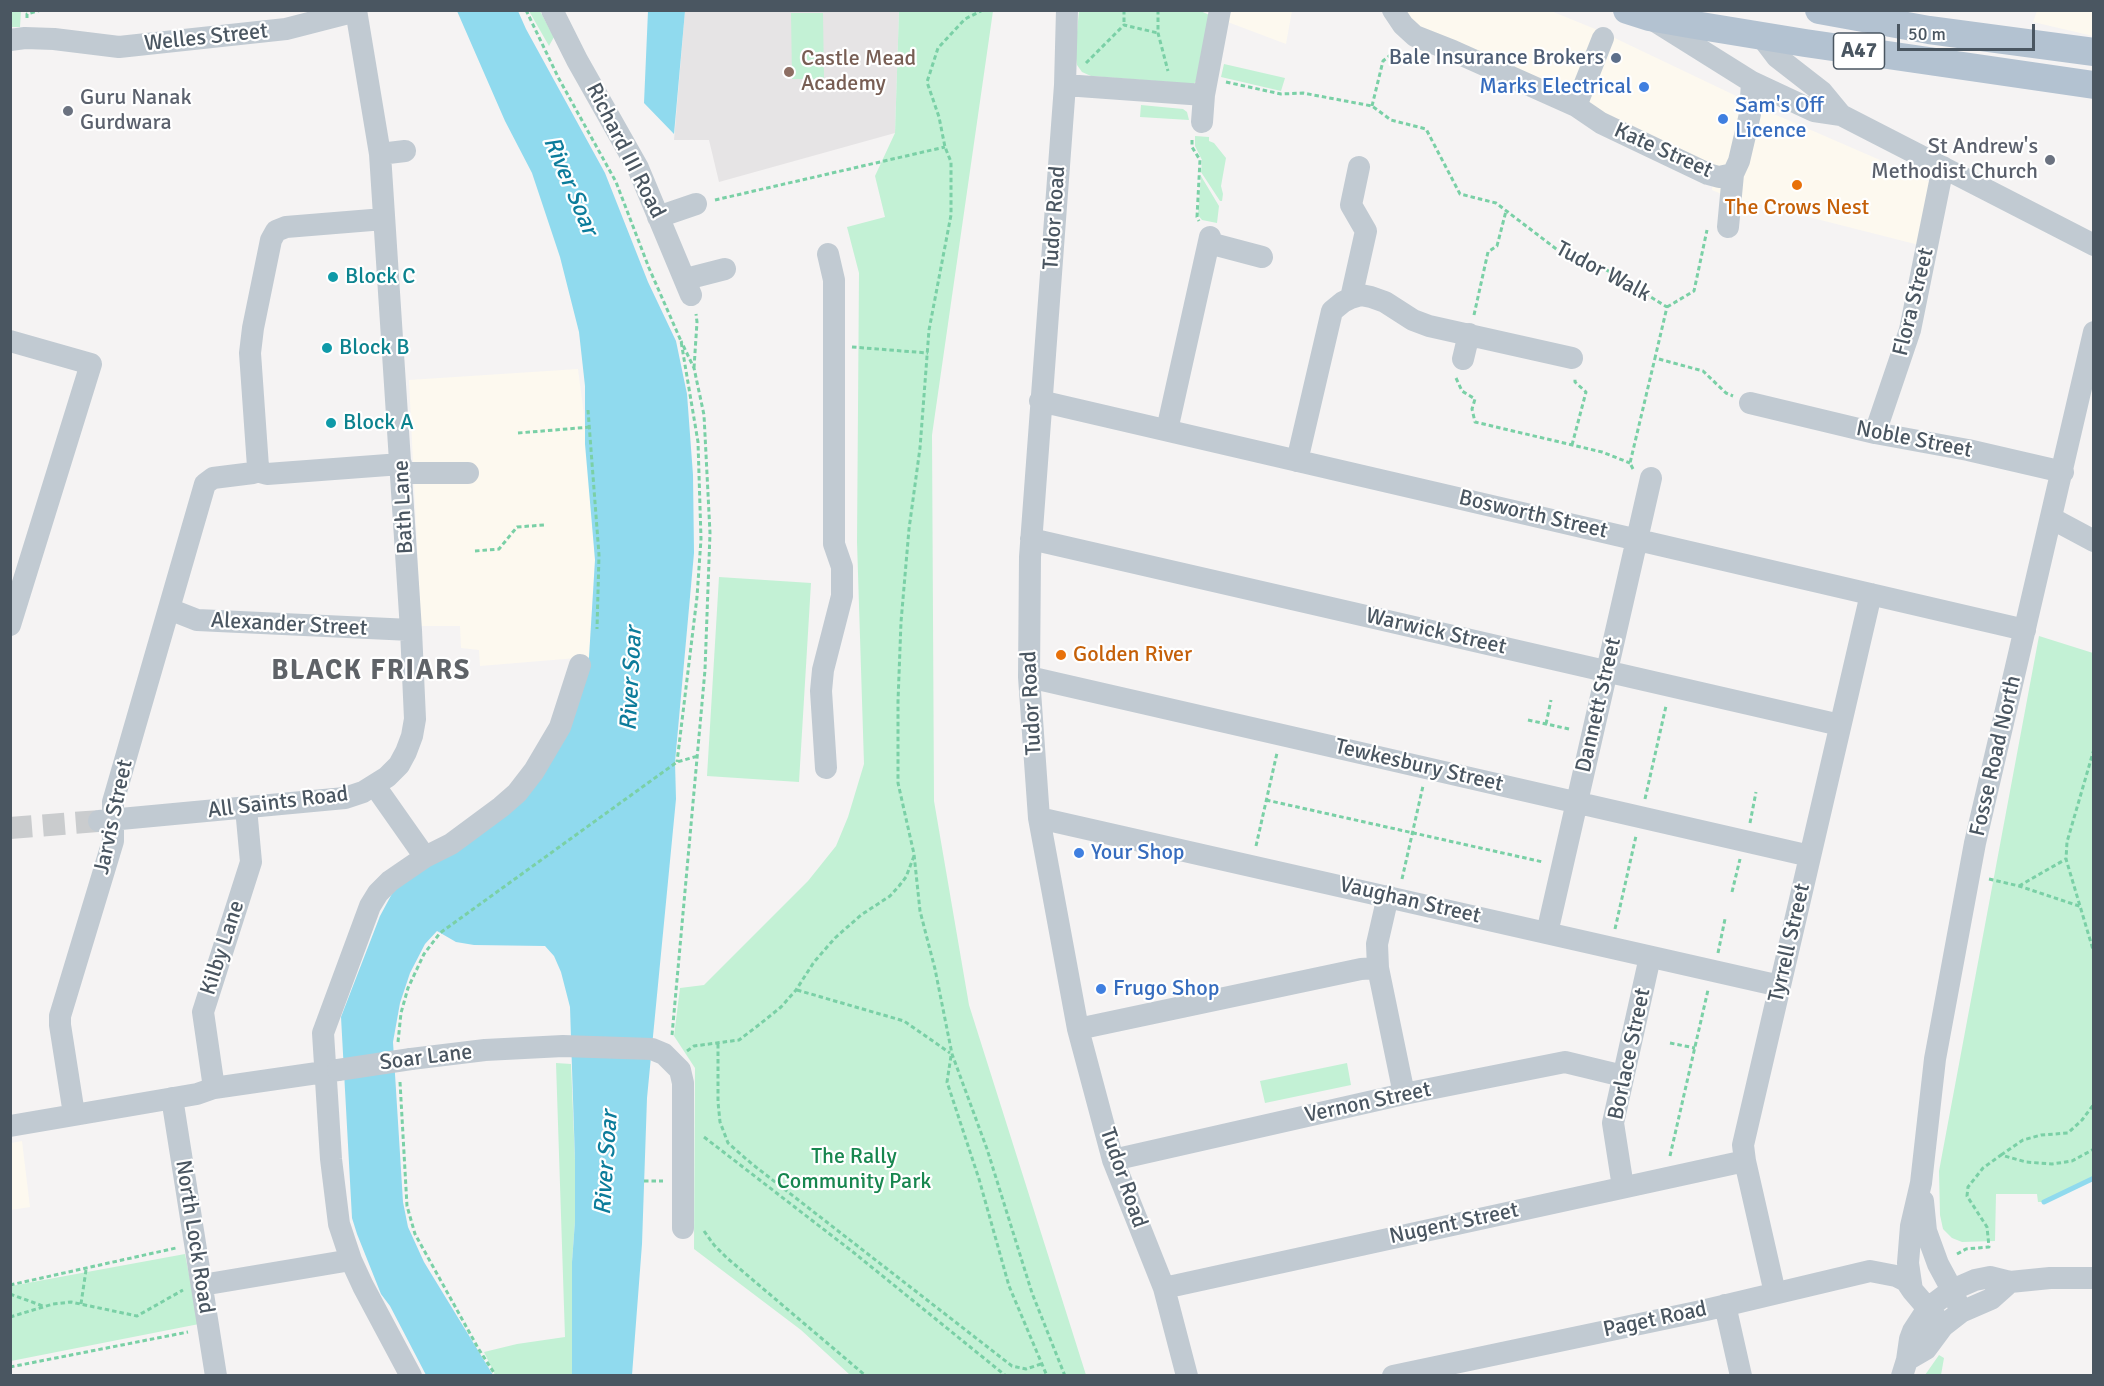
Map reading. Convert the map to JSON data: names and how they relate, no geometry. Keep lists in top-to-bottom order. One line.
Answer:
{"streets":{"main road":["A47"],"street":["Welles Street","Richard III Road","Kate Street","Tudor Road","Flora Street","Noble Street","Bath Lane","Bosworth Street","Alexander Street","Warwick Street","Dannett Street","Fosse Road North","Tewkesbury Street","All Saints Road","Jarvis Street","Vaughan Street","Tyrrell Street","Kilby Lane","Borlace Street","Soar Lane","Vernon Street","Nugent Street","North Lock Road","Paget Road"],"path":["Tudor Walk"]},"crossings":[["Welles Street","Bath Lane"],["Tudor Road","Bosworth Street"],["Tudor Road","Warwick Street"],["Tudor Road","Tewkesbury Street"],["Tudor Road","Vaughan Street"],["Tudor Road","Vernon Street"],["Tudor Road","Nugent Street"],["Flora Street","Noble Street"],["Noble Street","Fosse Road North"],["Bath Lane","Alexander Street"],["Bath Lane","All Saints Road"],["Bosworth Street","Dannett Street"],["Bosworth Street","Fosse Road North"],["Bosworth Street","Tyrrell Street"],["Alexander Street","Jarvis Street"],["Warwick Street","Dannett Street"],["Warwick Street","Tyrrell Street"],["Dannett Street","Tewkesbury Street"],["Dannett Street","Vaughan Street"],["Fosse Road North","Paget Road"],["Tewkesbury Street","Tyrrell Street"],["All Saints Road","Jarvis Street"],["All Saints Road","Kilby Lane"],["Jarvis Street","Soar Lane"],["Vaughan Street","Tyrrell Street"],["Vaughan Street","Borlace Street"],["Tyrrell Street","Nugent Street"],["Tyrrell Street","Paget Road"],["Kilby Lane","Soar Lane"],["Borlace Street","Vernon Street"],["Borlace Street","Nugent Street"],["Soar Lane","North Lock Road"]],"districts":["BLACK FRIARS"],"water":["River Soar"],"parks":["The Rally Community Park"],"places":["Bale Insurance Brokers","Castle Mead Academy","Marks Electrical","Guru Nanak Gurdwara","Sam's Off Licence","St Andrew's Methodist Church","The Crows Nest","Block C","Block B","Block A","Golden River","Your Shop","Frugo Shop"],"scale_bar":"50 m"}
